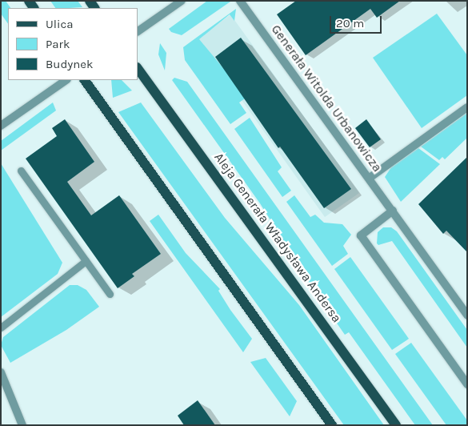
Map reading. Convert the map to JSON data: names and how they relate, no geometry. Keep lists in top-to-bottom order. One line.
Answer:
{"streets":{"main road":["Aleja Generała Władysława Andersa"],"street":["Generała Witolda Urbanowicza"]},"legend":["Ulica","Park","Budynek"],"scale_bar":"20 m"}
